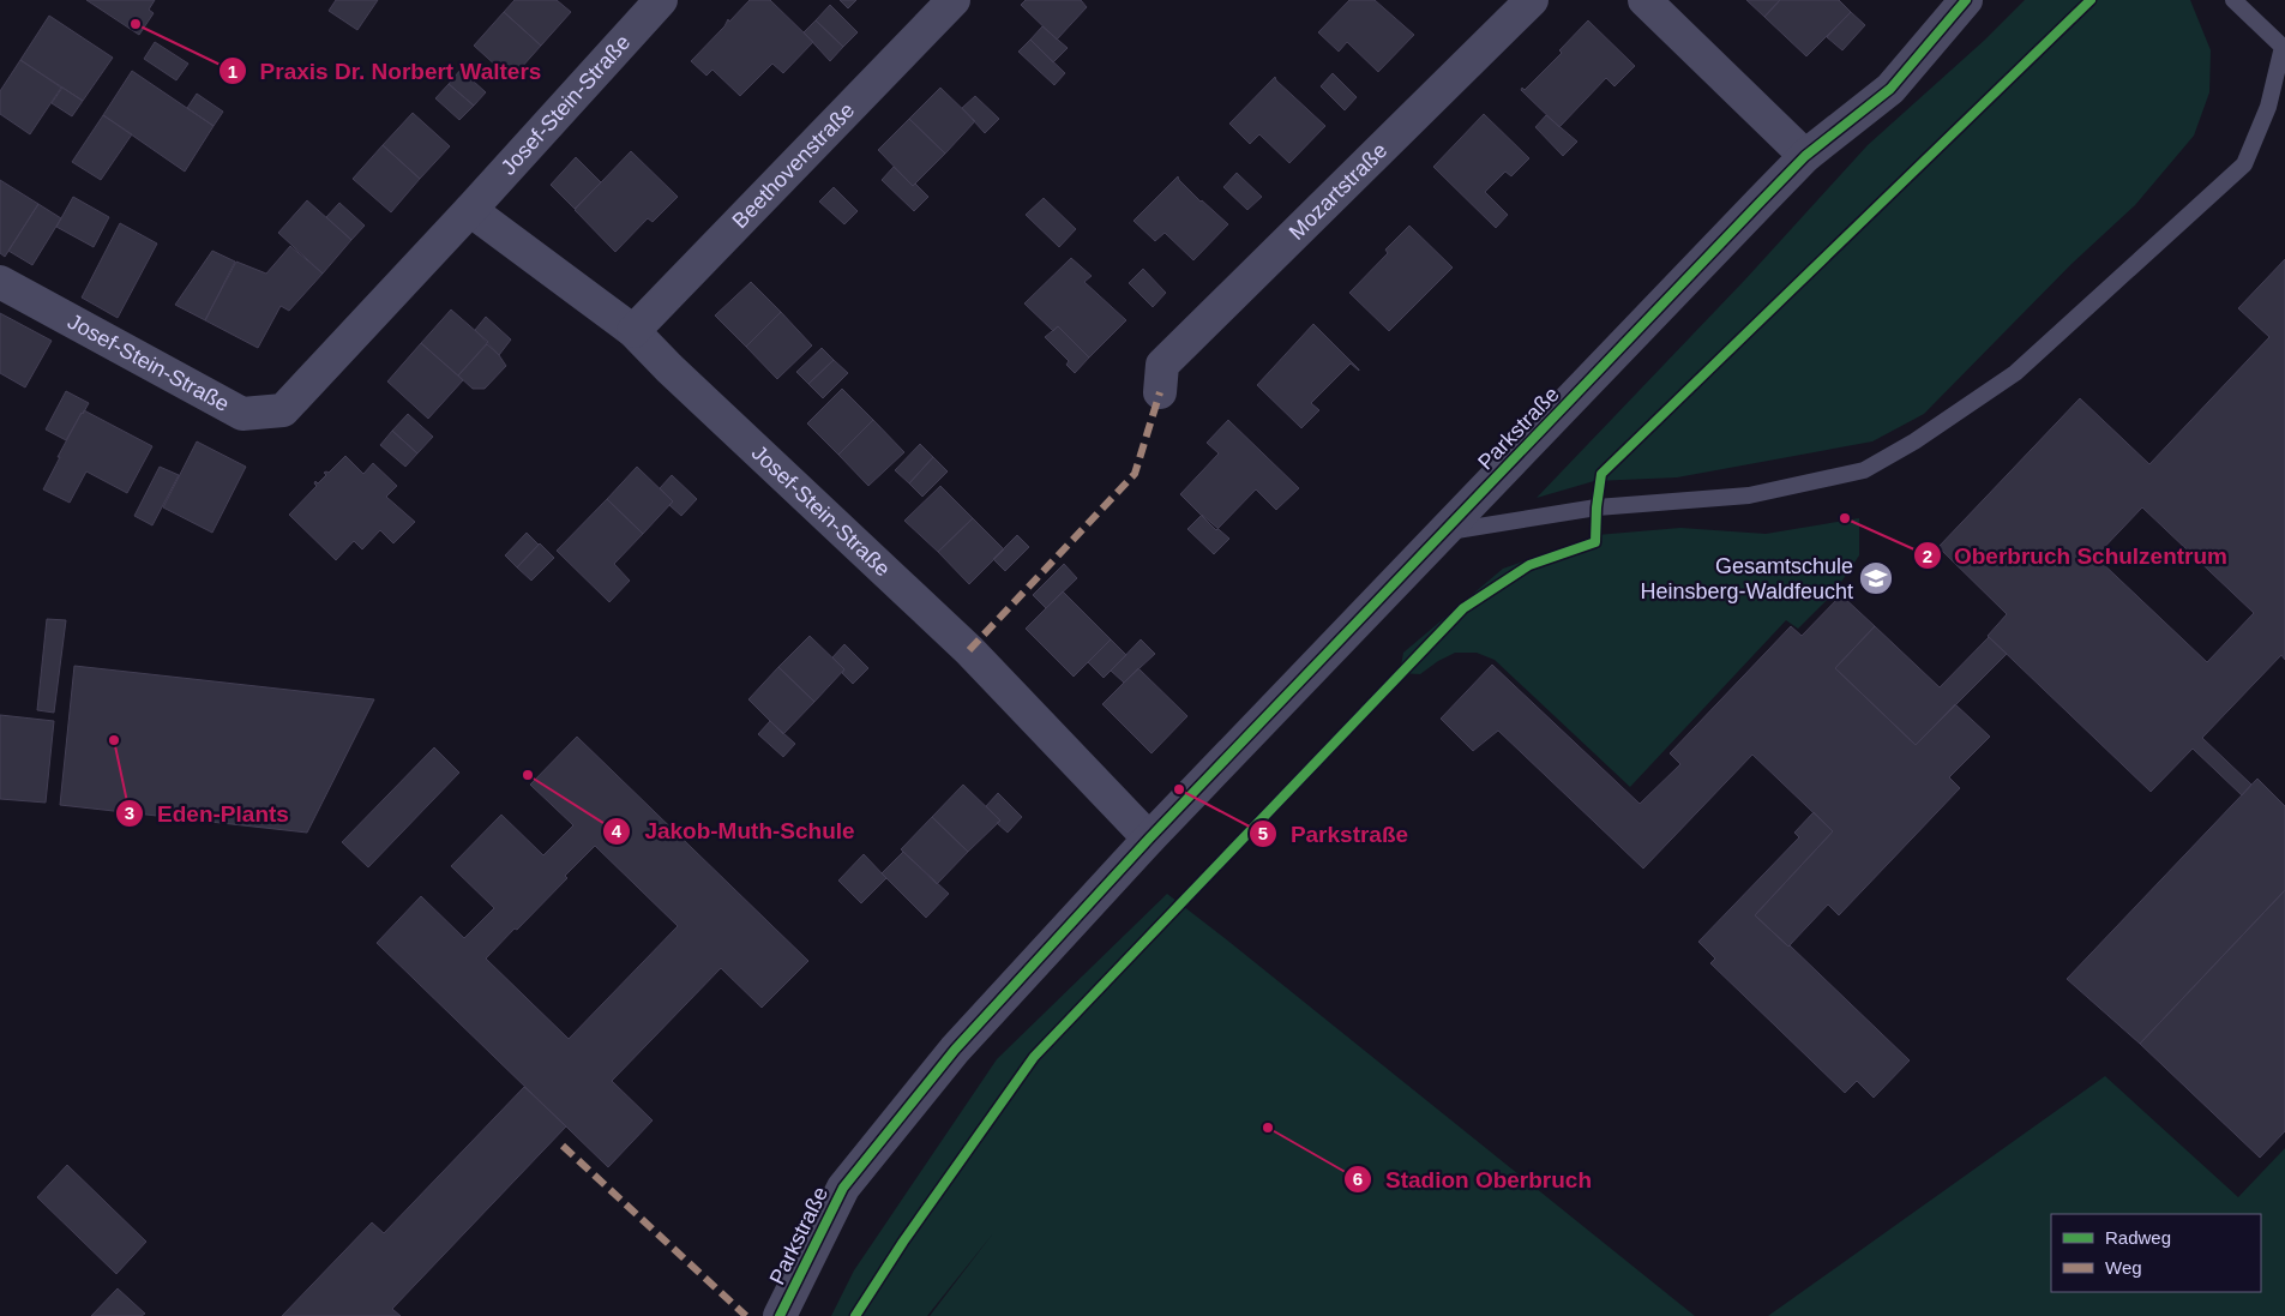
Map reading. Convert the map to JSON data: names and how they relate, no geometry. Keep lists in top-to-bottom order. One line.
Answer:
{"streets":{"street":["Josef-Stein-Straße","Beethovenstraße","Mozartstraße","Parkstraße"]},"crossings":[["Josef-Stein-Straße","Beethovenstraße"],["Josef-Stein-Straße","Parkstraße"]],"places":{"other":["Praxis Dr. Norbert Walters","Oberbruch Schulzentrum","Eden-Plants","Jakob-Muth-Schule","Parkstraße","Stadion Oberbruch"],"school or university":["Gesamtschule Heinsberg-Waldfeucht"]},"legend":["Radweg","Weg"]}
